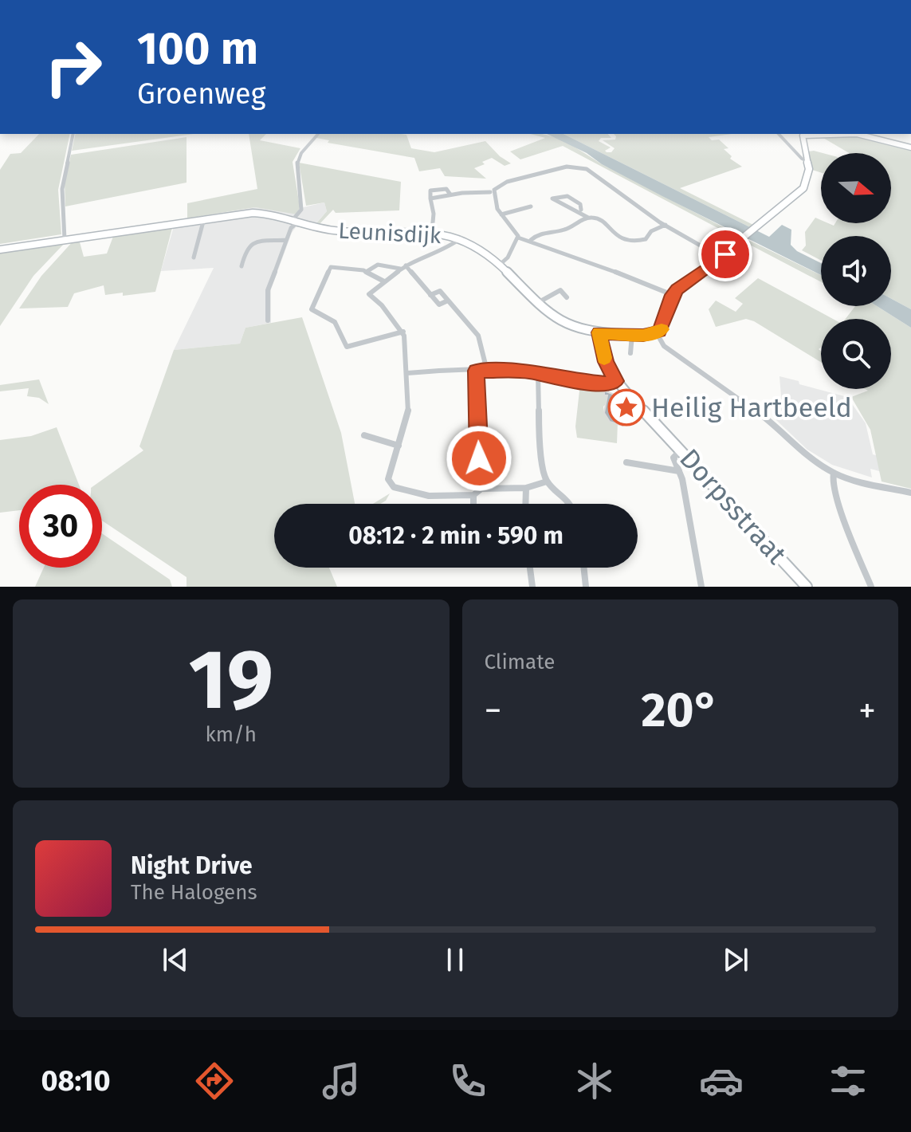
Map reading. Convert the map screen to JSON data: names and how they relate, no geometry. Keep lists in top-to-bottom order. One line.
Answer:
{"streets":{"street":["Leunisdijk","Dorpsstraat"]},"crossings":[["Leunisdijk","Dorpsstraat"]],"places":{"place":["Heilig Hartbeeld"]},"north":"right","page":{"turn":["100 m","Groenweg"],"limit":"30","trip":"08:12 · 2 min · 590 m","tile":[["19","km/h"],"Climate"],"heat":["−","20°","+"],"song":["Night Drive","The Halogens"],"tabs":"08:10"}}
